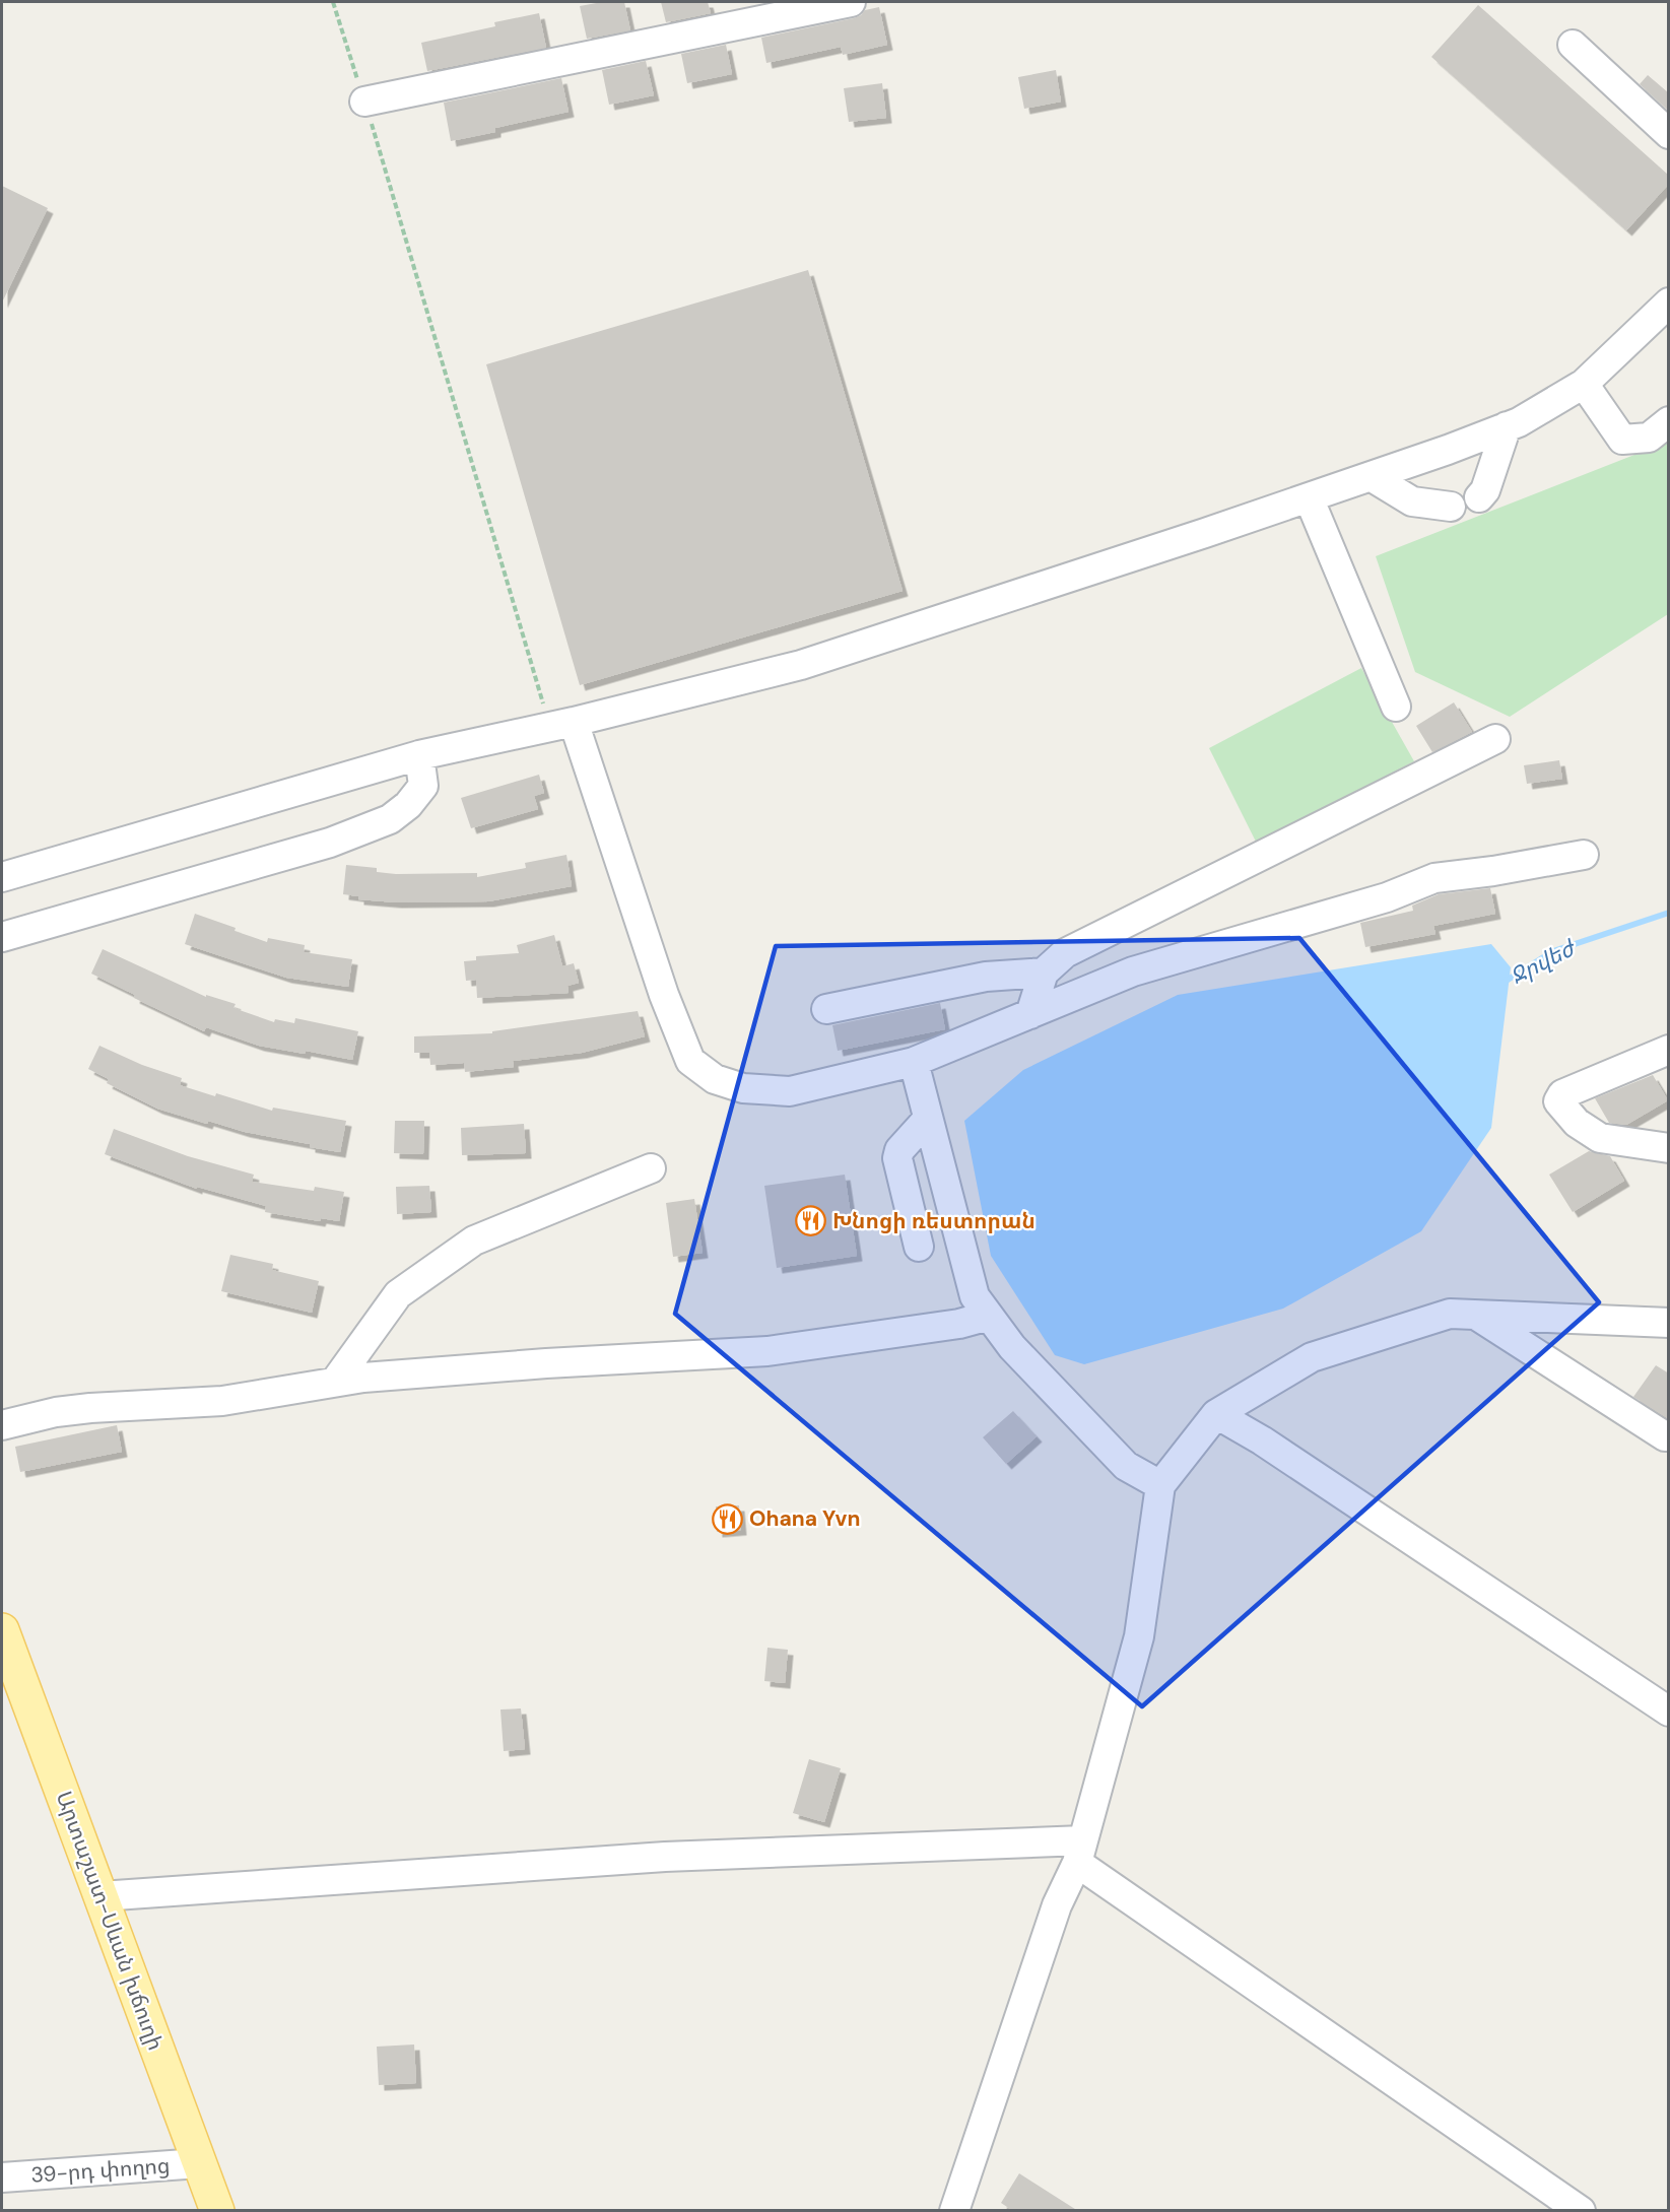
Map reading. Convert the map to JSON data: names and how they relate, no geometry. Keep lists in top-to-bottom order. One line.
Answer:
{"streets":{"main road":["Արտաշատ-Սևան խճուղի"],"street":["39-րդ փողոց"]},"crossings":[["Արտաշատ-Սևան խճուղի","39-րդ փողոց"]],"water":["Ջրվեժ"],"places":{"restaurant":["Խնոցի ռեստորան","Ohana Yvn"]}}
